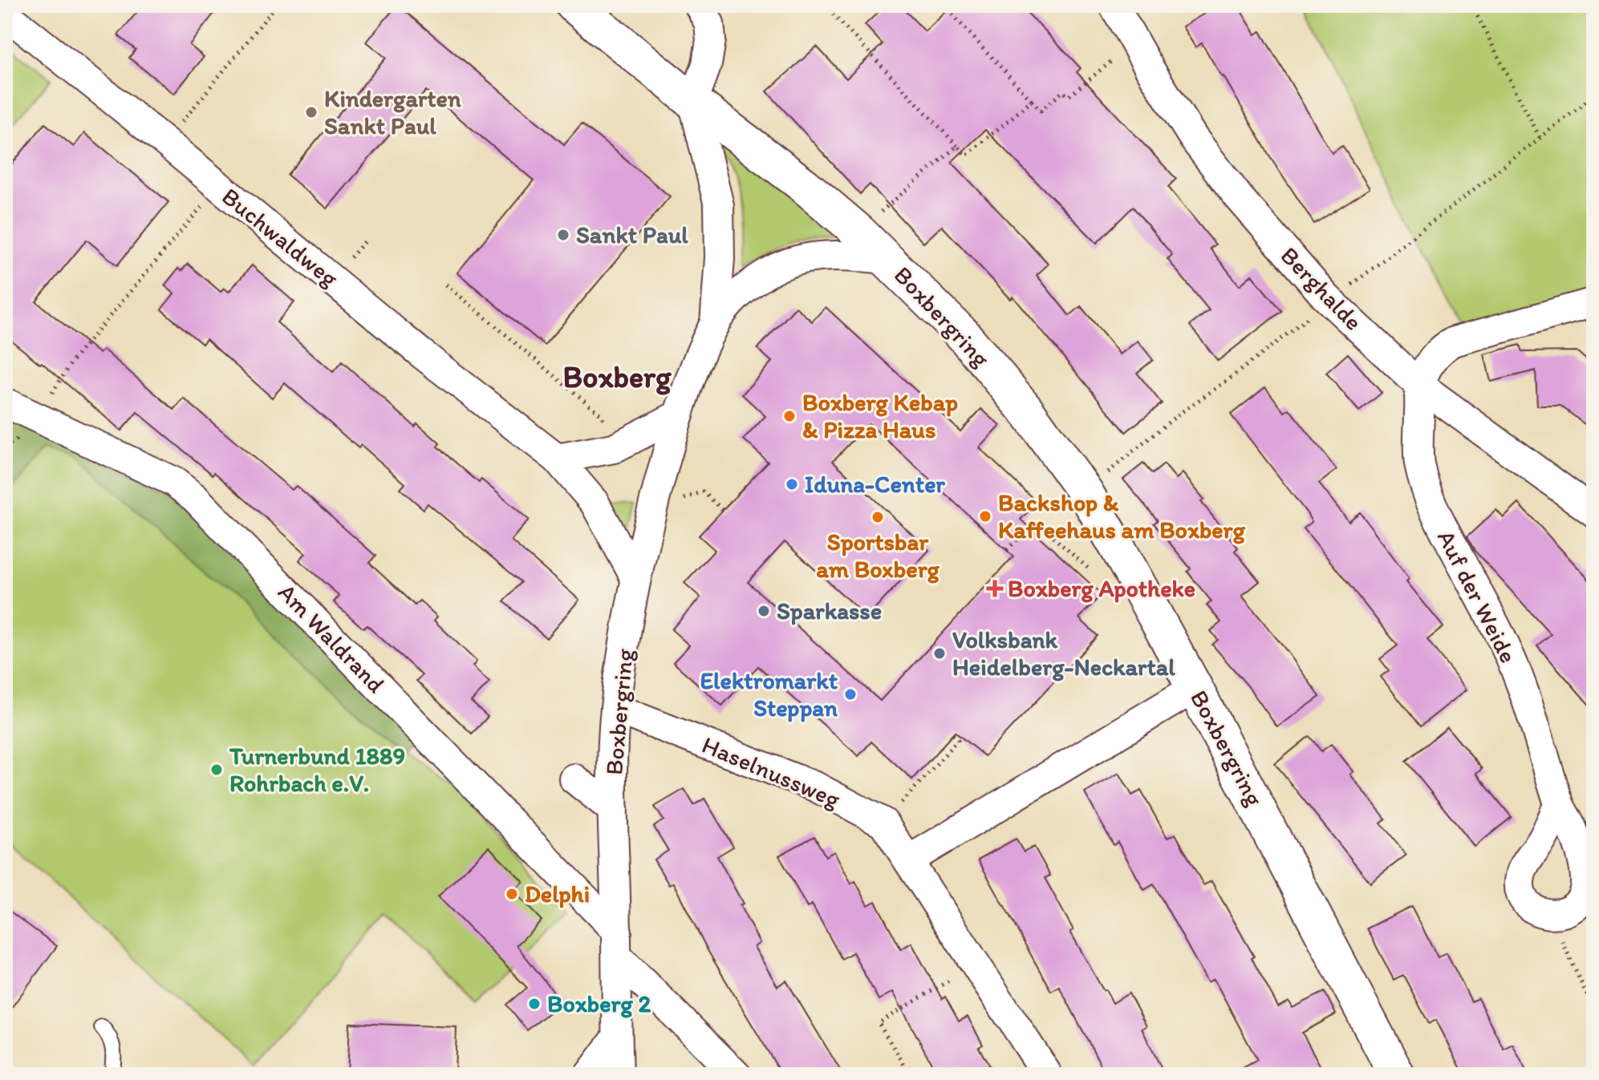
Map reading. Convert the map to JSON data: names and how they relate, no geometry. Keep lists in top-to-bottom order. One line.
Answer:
{"streets":{"street":["Buchwaldweg","Berghalde","Boxbergring","Auf der Weide","Am Waldrand","Haselnussweg"]},"crossings":[["Buchwaldweg","Boxbergring"],["Berghalde","Auf der Weide"],["Boxbergring","Am Waldrand"],["Boxbergring","Haselnussweg"]],"districts":["Boxberg"],"places":{"other":["Kindergarten Sankt Paul","Sankt Paul","Boxberg Kebap & Pizza Haus","Iduna-Center","Backshop & Kaffeehaus am Boxberg","Sportsbar am Boxberg","Sparkasse","Volksbank Heidelberg-Neckartal","Elektromarkt Steppan","Turnerbund 1889 Rohrbach e.V.","Delphi","Boxberg 2"],"health":["Boxberg Apotheke"]}}
